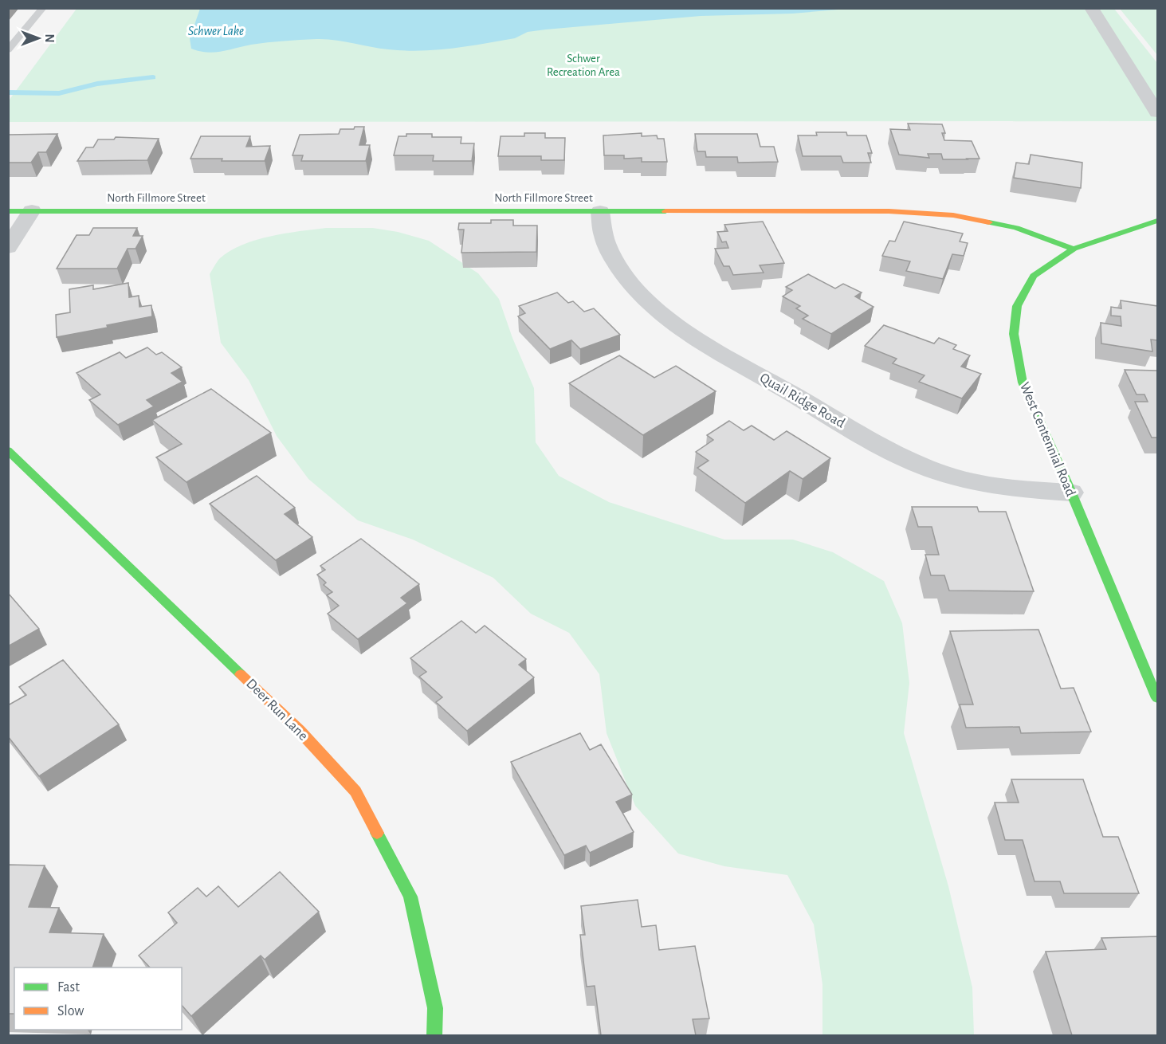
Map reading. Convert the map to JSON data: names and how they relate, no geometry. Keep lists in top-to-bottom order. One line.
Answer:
{"streets":{"street":["North Fillmore Street","Quail Ridge Road","West Centennial Road","Deer Run Lane"]},"crossings":[["North Fillmore Street","Quail Ridge Road"],["North Fillmore Street","West Centennial Road"],["Quail Ridge Road","West Centennial Road"]],"water":["Schwer Lake"],"parks":["Schwer Recreation Area"],"legend":["Fast","Slow"],"north":"right"}
